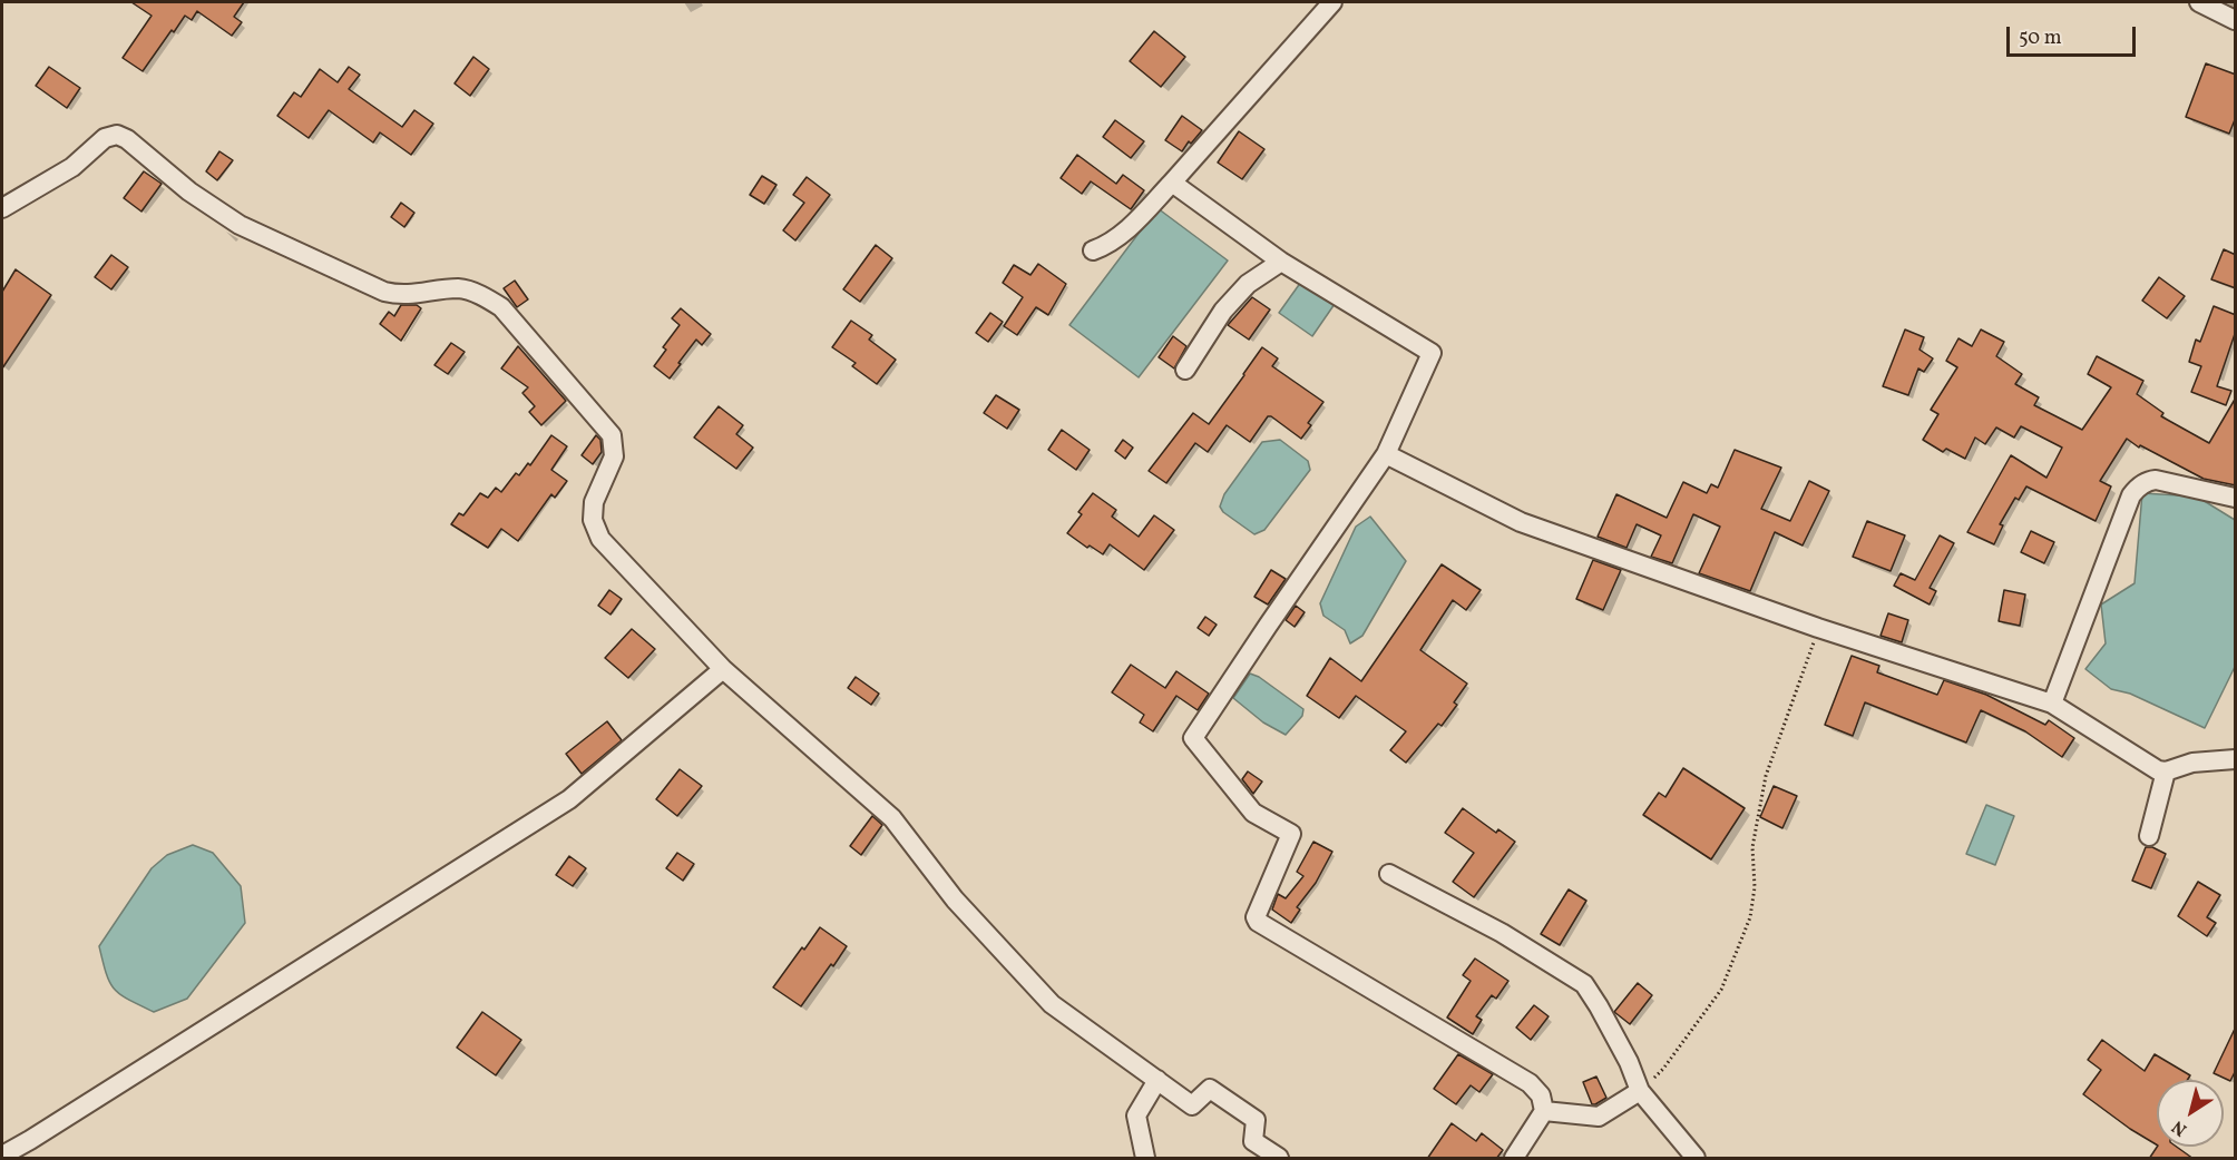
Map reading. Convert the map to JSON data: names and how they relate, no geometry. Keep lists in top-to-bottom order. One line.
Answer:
{"scale_bar":"50 m","north":"bottom left"}
